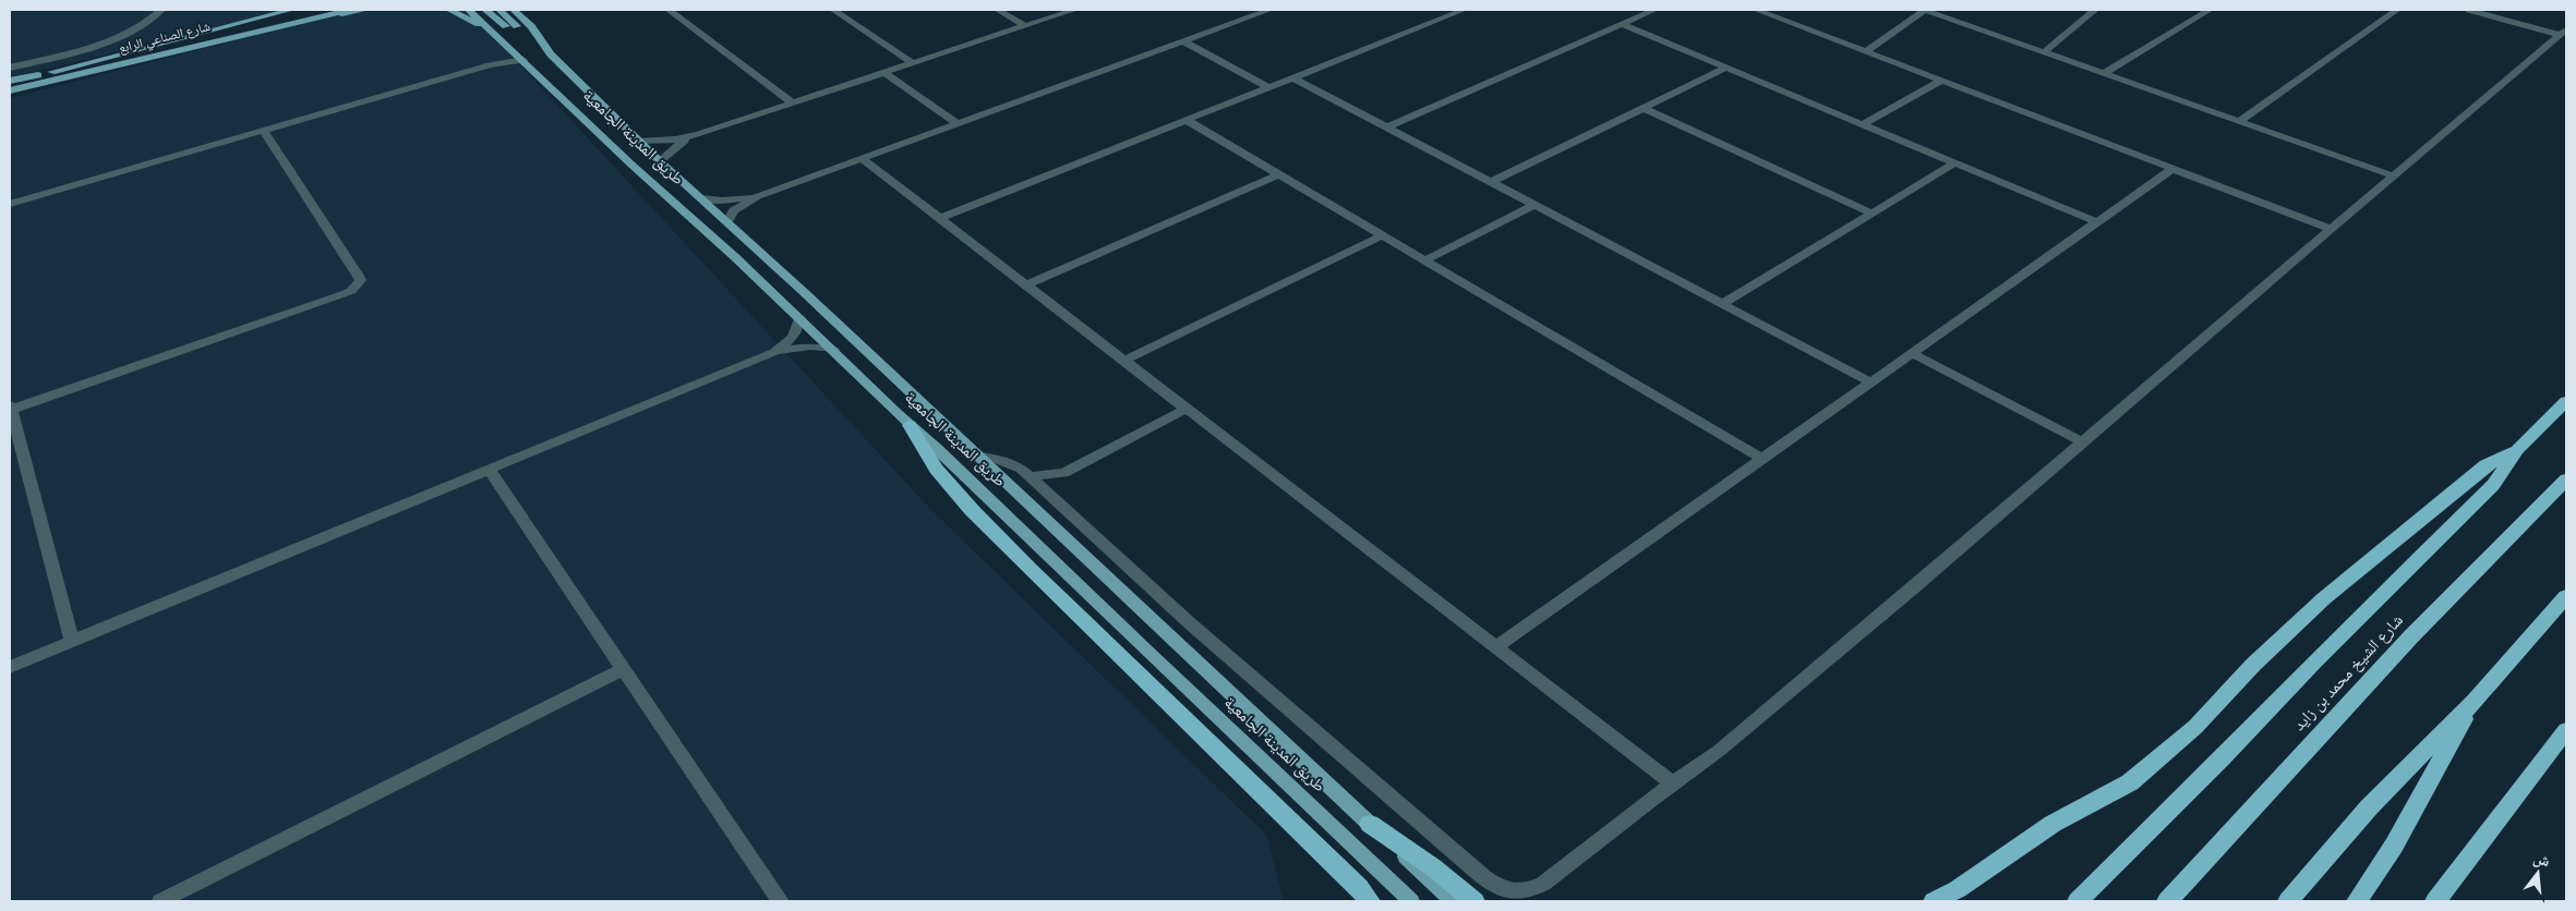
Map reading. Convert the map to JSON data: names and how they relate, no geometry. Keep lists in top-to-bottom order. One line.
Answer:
{"streets":{"highway":["شارع الشيخ محمد بن زايد"],"main road":["شارع الصناعي الرابع","طريق المدينة الجامعية"]},"north":"top"}
